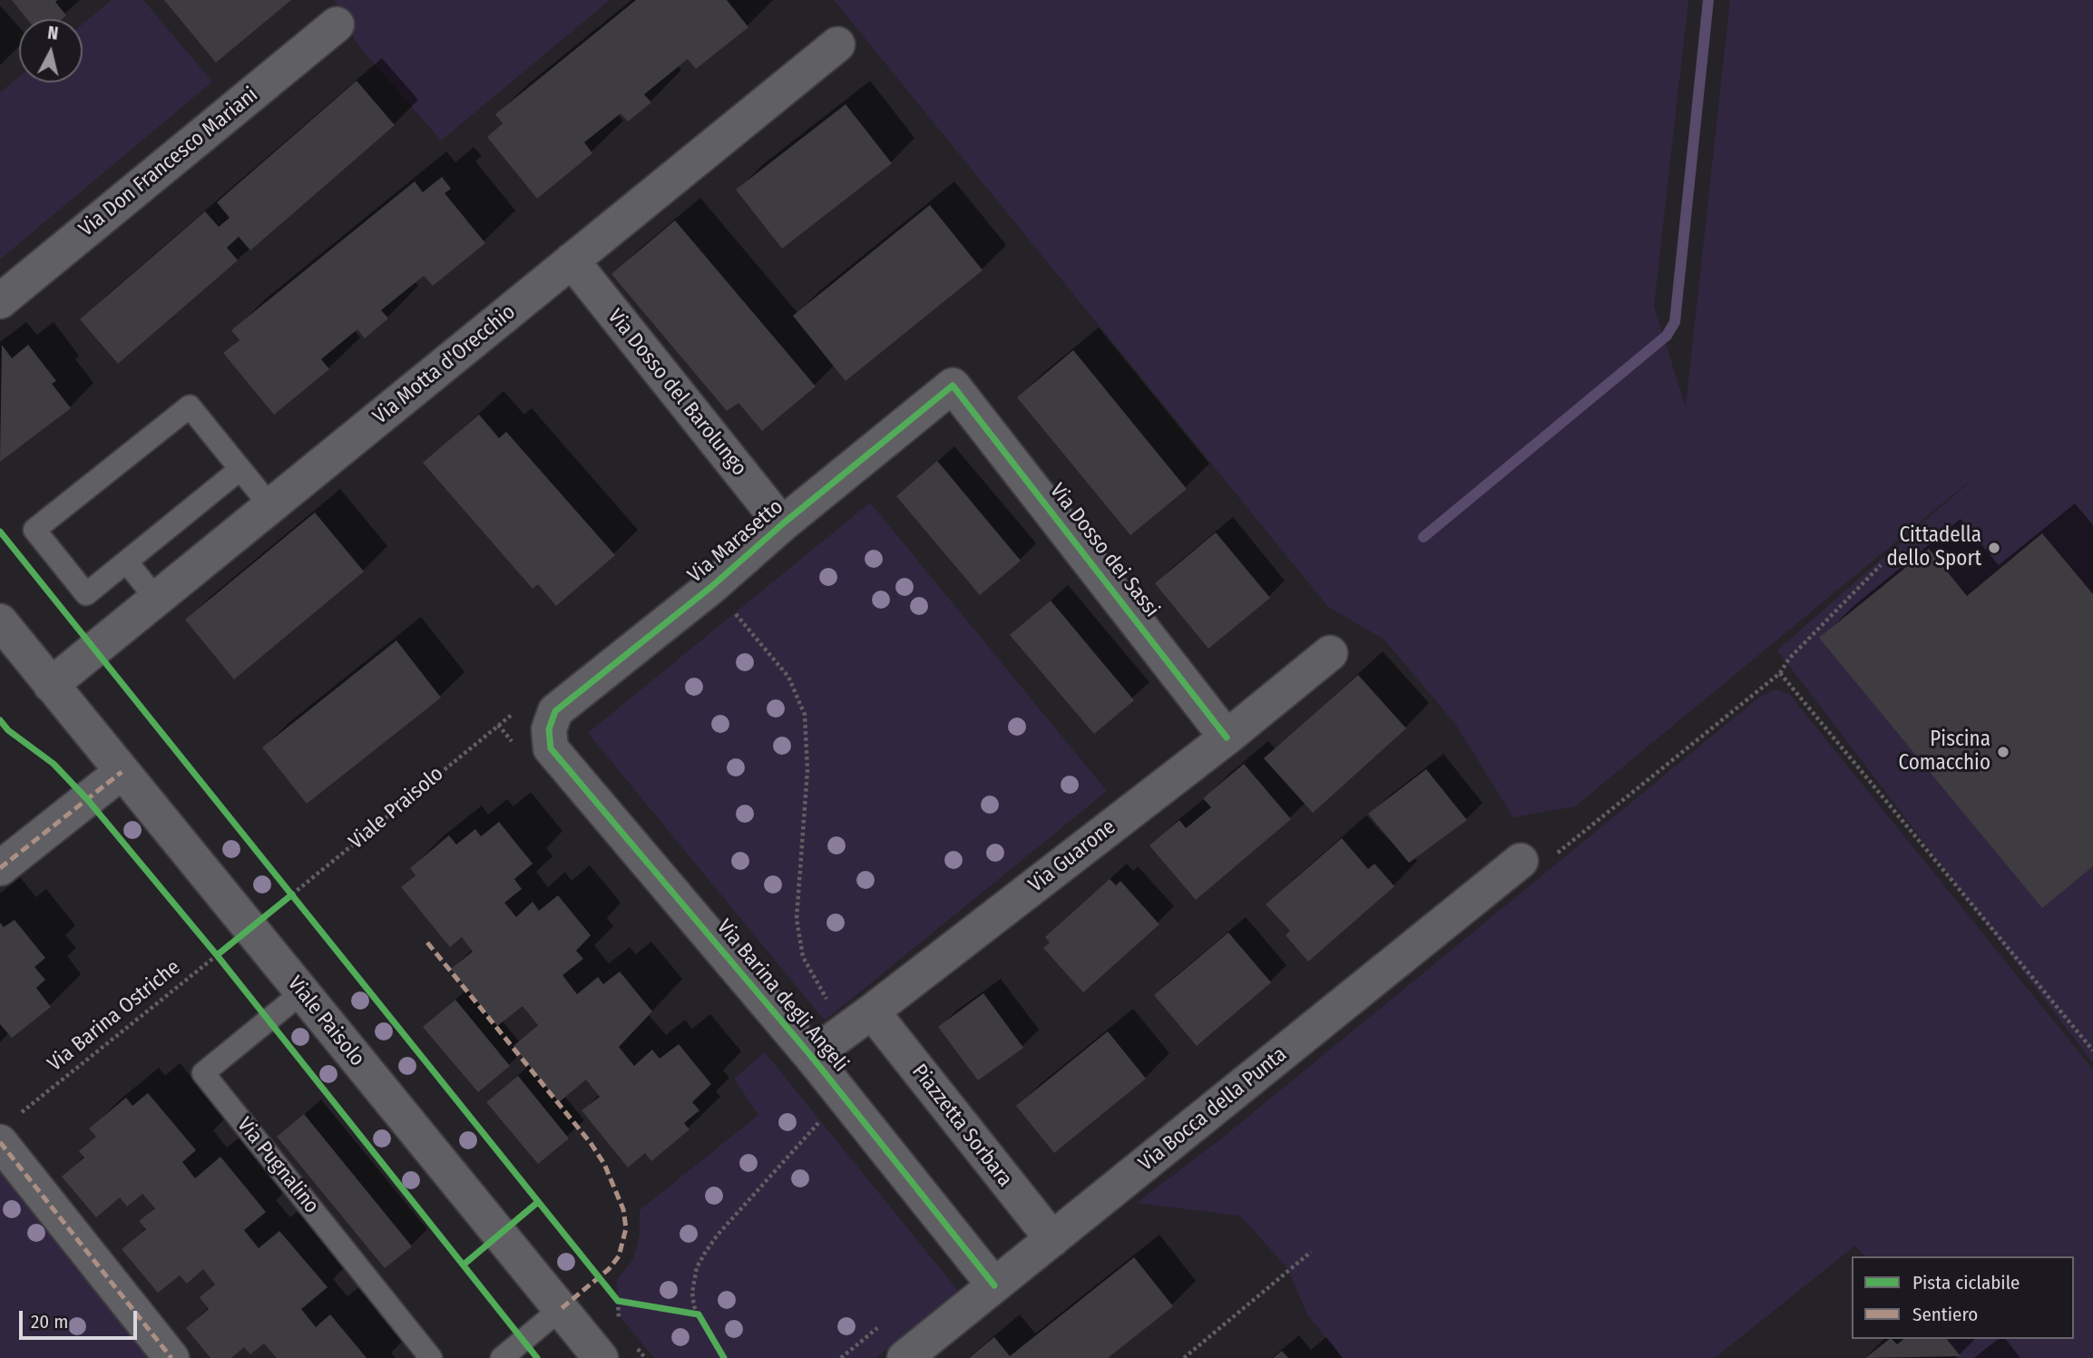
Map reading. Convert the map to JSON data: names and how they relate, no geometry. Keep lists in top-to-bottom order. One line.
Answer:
{"streets":{"street":["Via Don Francesco Mariani","Via Motta d'Orecchio","Via Dosso del Barolungo","Via Marasetto","Via Dosso dei Sassi","Via Guarone","Via Barina degli Angeli","Viale Paisolo","Via Bocca della Punta","Piazzetta Sorbara"],"lane":["Via Pugnalino"],"path":["Viale Praisolo","Via Barina Ostriche"]},"crossings":[["Via Motta d'Orecchio","Via Dosso del Barolungo"],["Via Motta d'Orecchio","Viale Paisolo"],["Via Dosso del Barolungo","Via Marasetto"],["Via Marasetto","Via Dosso dei Sassi"],["Via Marasetto","Viale Praisolo"],["Via Marasetto","Via Barina degli Angeli"],["Via Dosso dei Sassi","Via Guarone"],["Viale Praisolo","Via Barina degli Angeli"],["Viale Praisolo","Via Barina Ostriche"],["Viale Praisolo","Viale Paisolo"],["Via Guarone","Via Barina degli Angeli"],["Via Guarone","Piazzetta Sorbara"],["Via Barina degli Angeli","Via Bocca della Punta"],["Via Barina Ostriche","Viale Paisolo"],["Viale Paisolo","Via Pugnalino"],["Via Bocca della Punta","Piazzetta Sorbara"]],"places":["Cittadella dello Sport","Piscina Comacchio"],"legend":["Pista ciclabile","Sentiero"],"scale_bar":"20 m","north":"top"}
